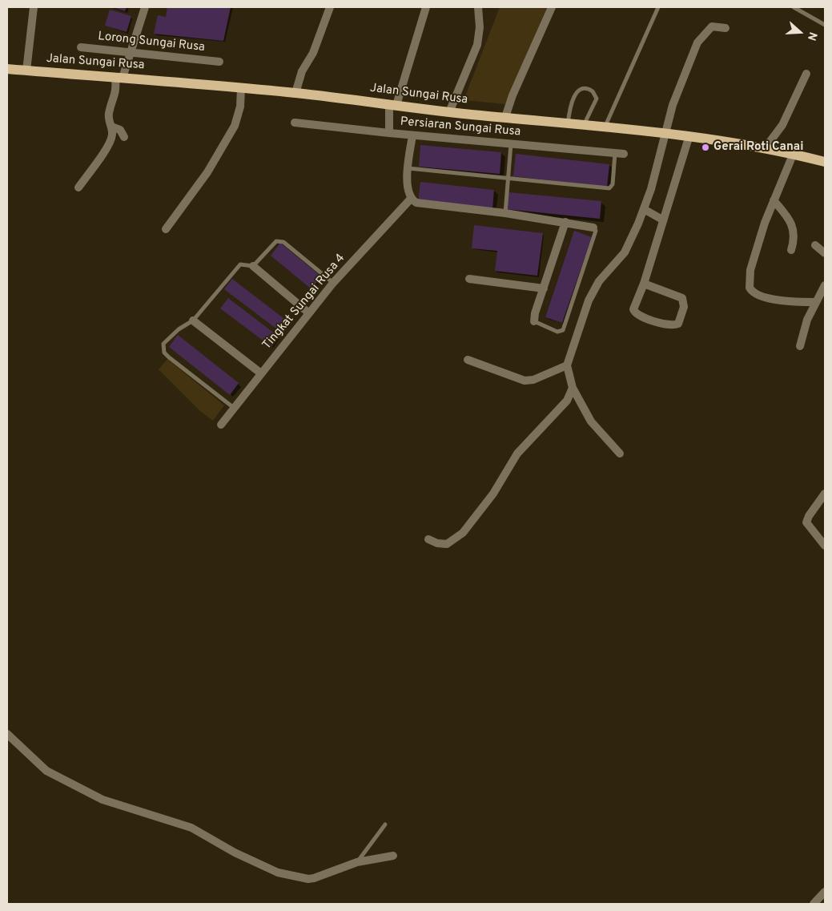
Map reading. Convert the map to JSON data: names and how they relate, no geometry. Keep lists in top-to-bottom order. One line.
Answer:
{"streets":{"main road":["Jalan Sungai Rusa"],"street":["Lorong Sungai Rusa","Persiaran Sungai Rusa","Tingkat Sungai Rusa 4"]},"places":["Gerai Roti Canai"],"north":"right"}
